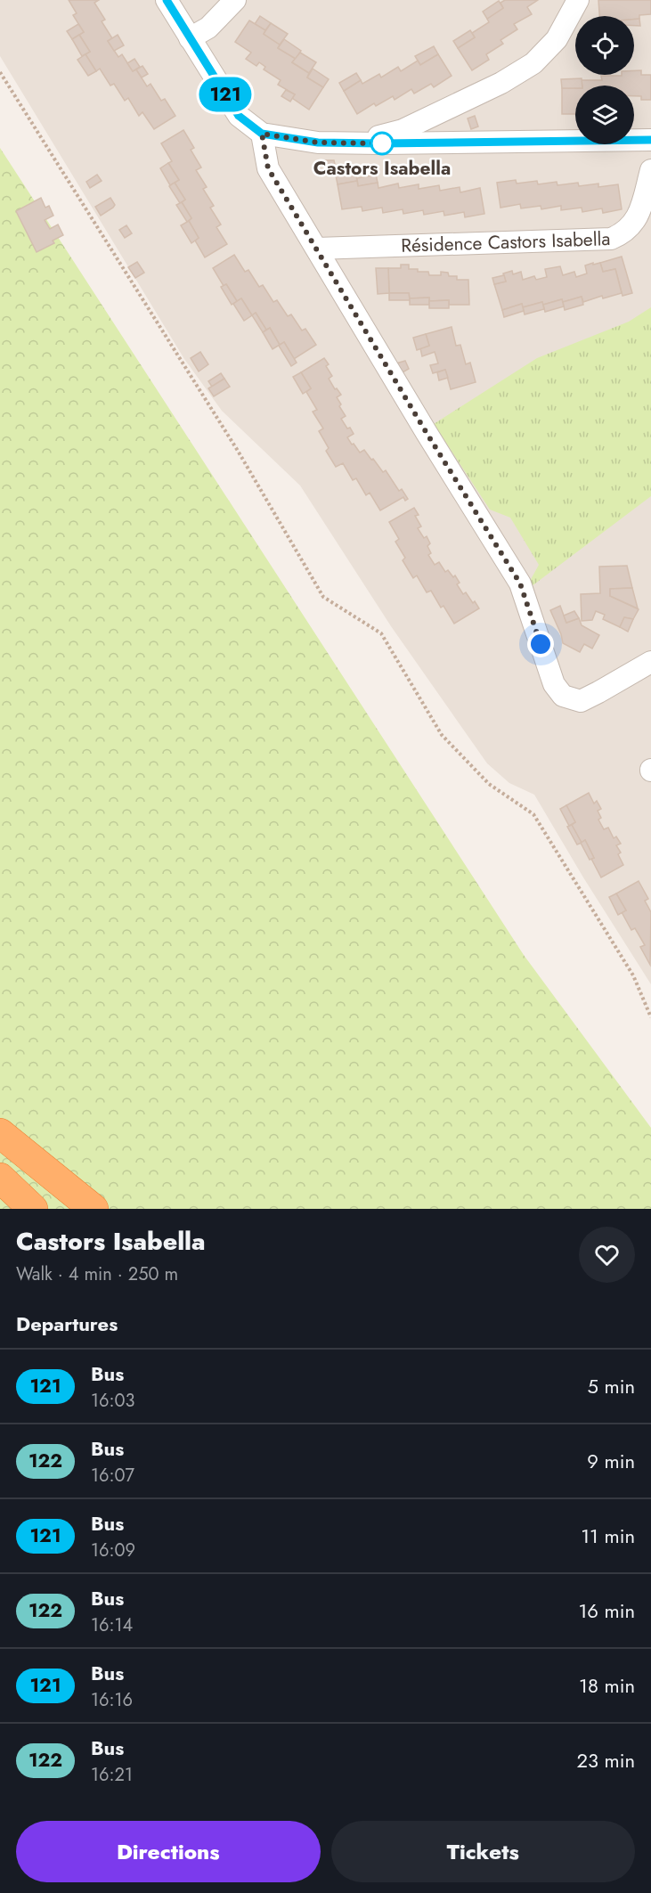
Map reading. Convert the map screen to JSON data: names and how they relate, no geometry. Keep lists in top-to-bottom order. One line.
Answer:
{"streets":{"street":["Résidence Castors Isabella"]},"places":["Castors Isabella"],"lines":["bus line 121"],"page":{"on_map":"121","heading":[["Castors Isabella","Walk · 4 min · 250 m"],"Departures"],"list":[{"mark":"121","name":"Bus","note":"16:03","value":"5 min"},{"mark":"122","name":"Bus","note":"16:07","value":"9 min"},{"mark":"121","name":"Bus","note":"16:09","value":"11 min"},{"mark":"122","name":"Bus","note":"16:14","value":"16 min"},{"mark":"121","name":"Bus","note":"16:16","value":"18 min"},{"mark":"122","name":"Bus","note":"16:21","value":"23 min"}],"buttons":["Directions","Tickets"]}}
